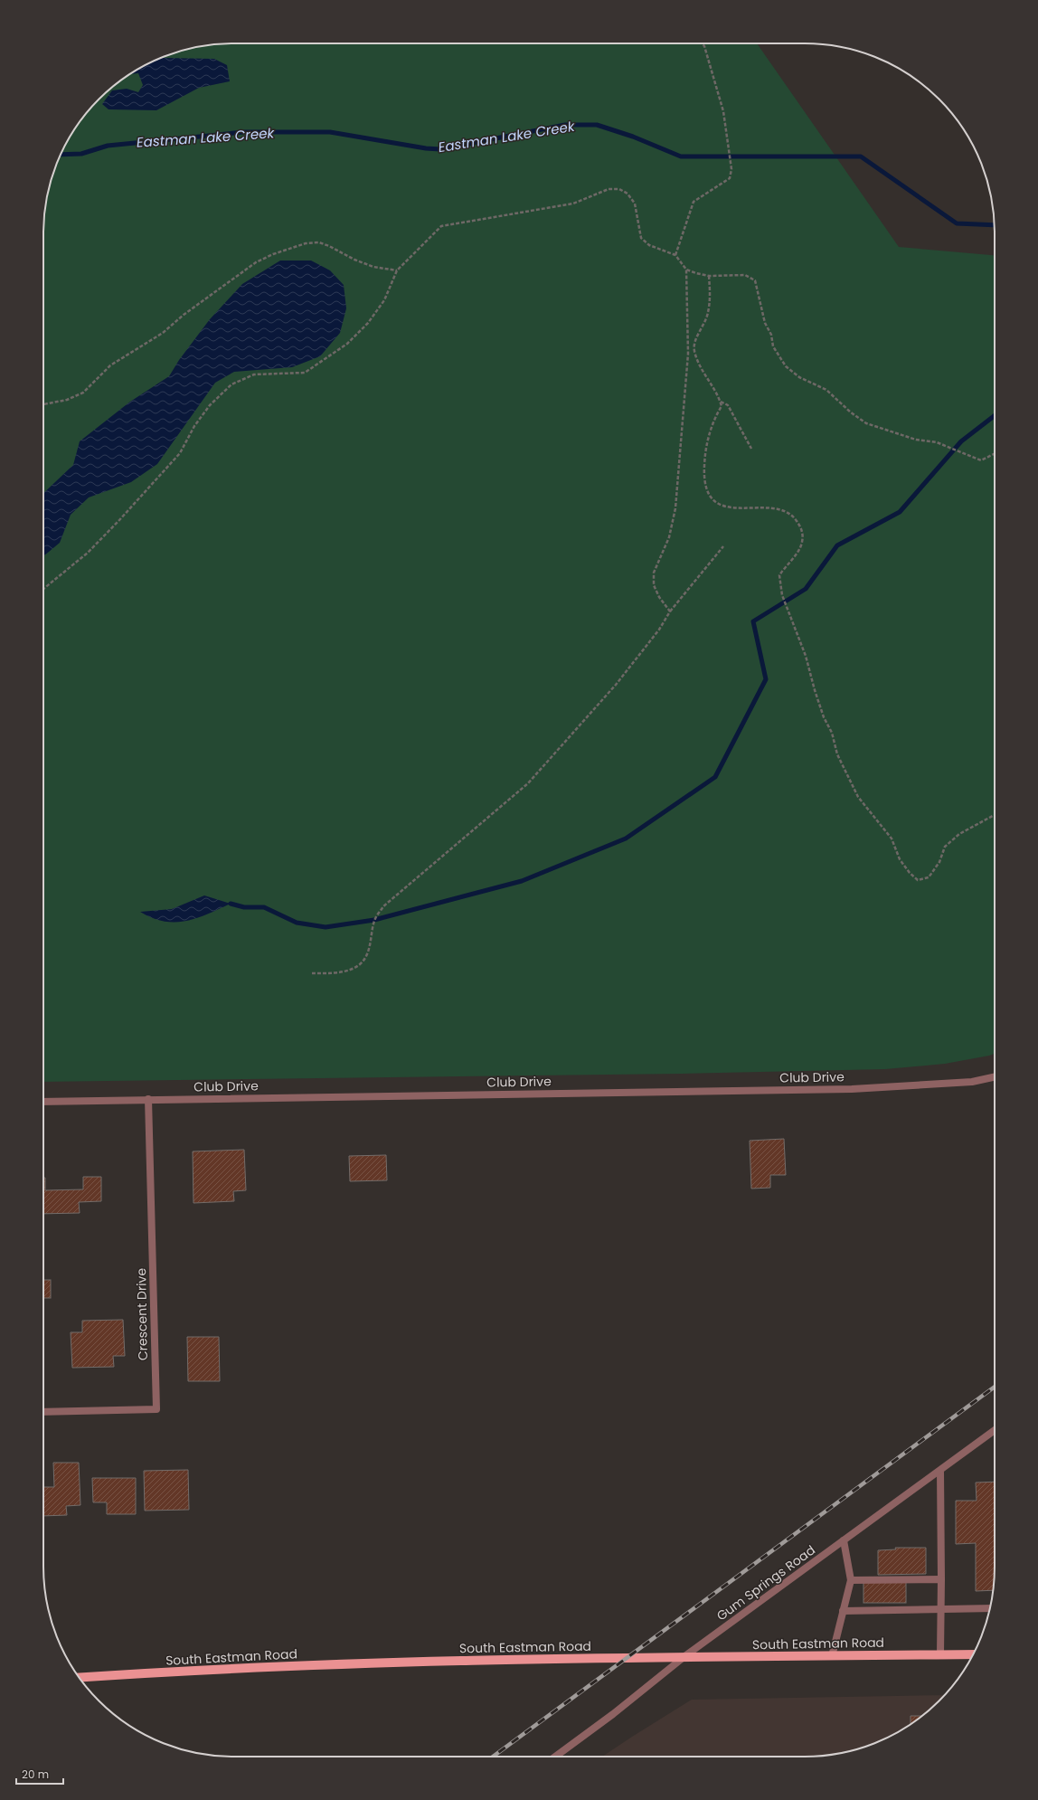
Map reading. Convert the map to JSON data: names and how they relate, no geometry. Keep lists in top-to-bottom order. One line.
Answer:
{"streets":{"main road":["South Eastman Road"],"street":["Club Drive","Crescent Drive","Gum Springs Road"]},"crossings":[["Club Drive","Crescent Drive"],["Gum Springs Road","South Eastman Road"]],"water":["Eastman Lake Creek"],"scale_bar":"20 m"}
